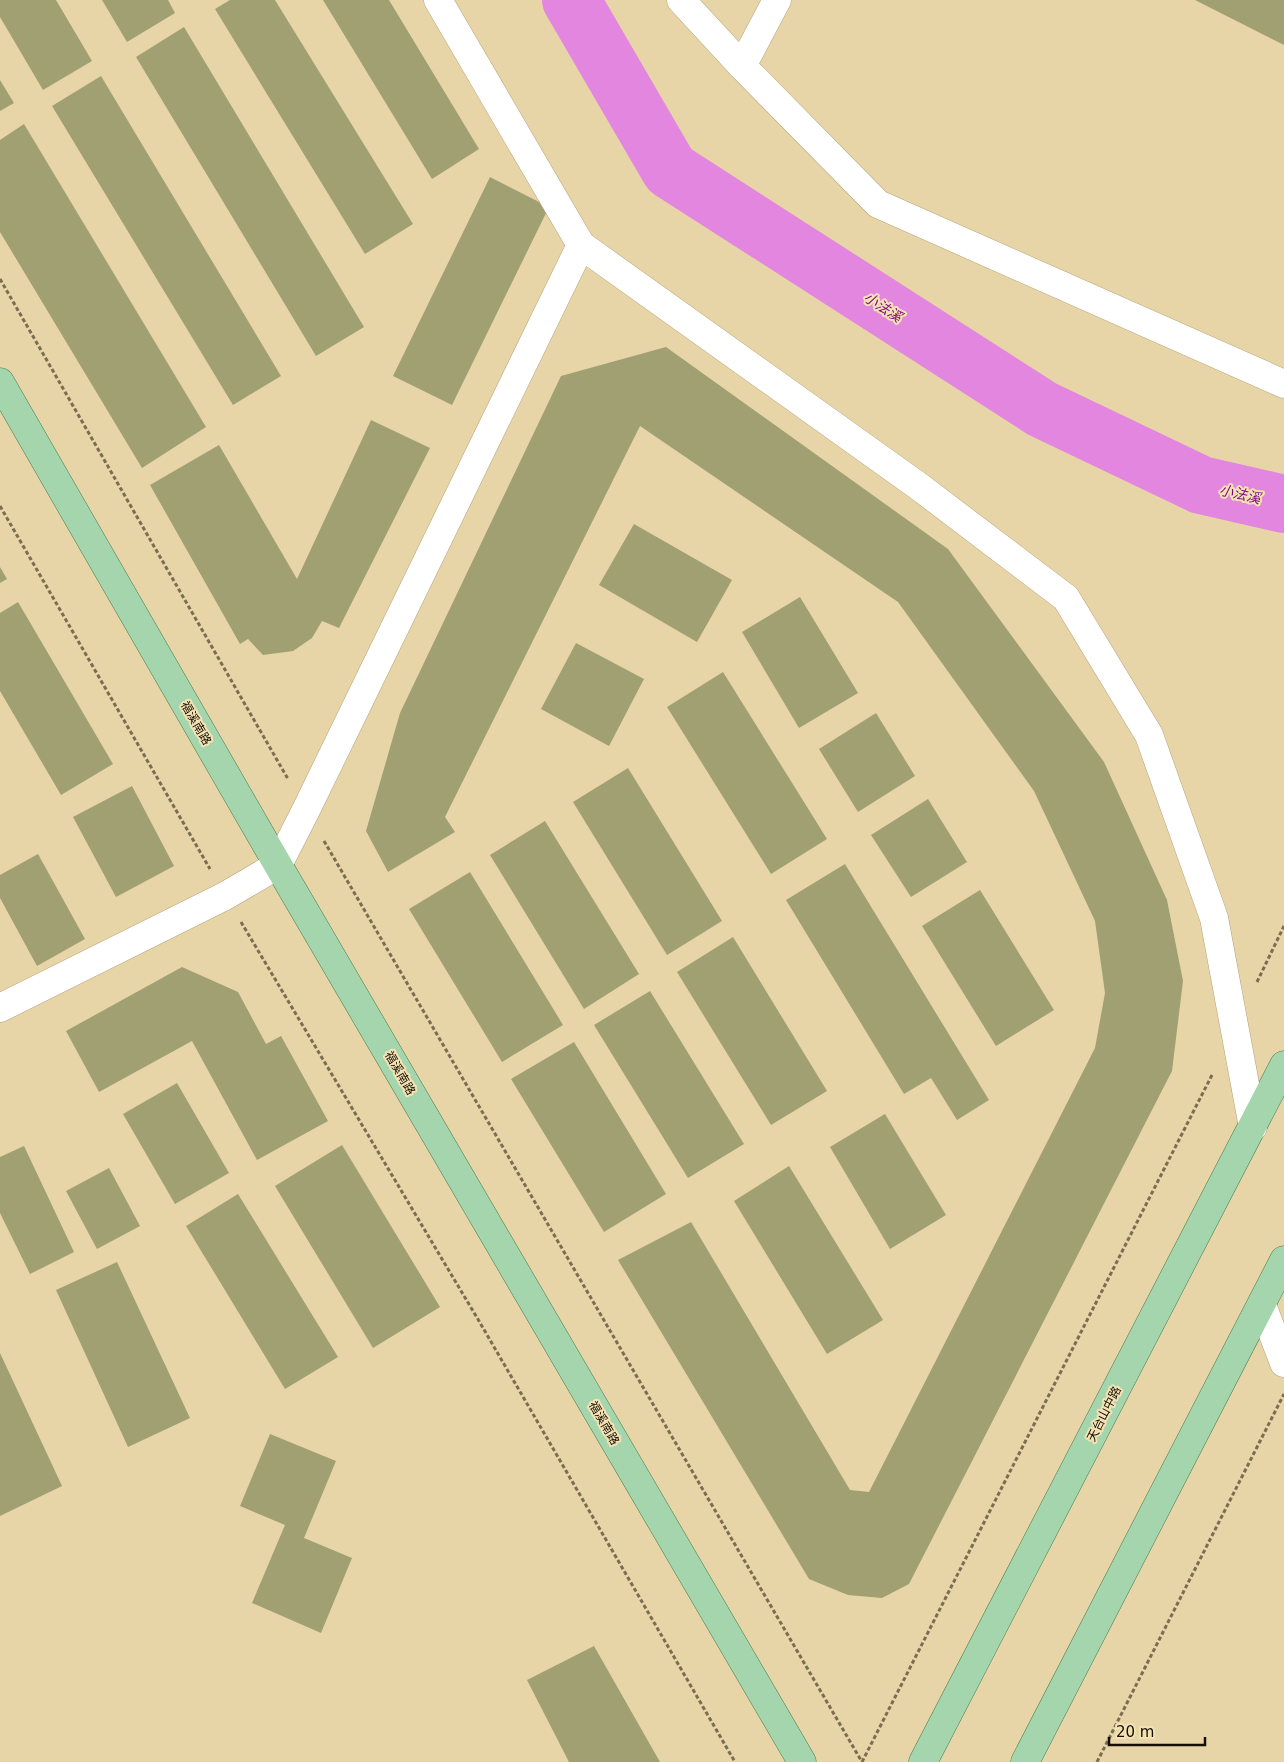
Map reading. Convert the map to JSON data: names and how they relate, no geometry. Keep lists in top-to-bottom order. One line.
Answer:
{"streets":{"main road":["福溪南路","天台山中路"]},"water":["小法溪"],"scale_bar":"20 m"}
